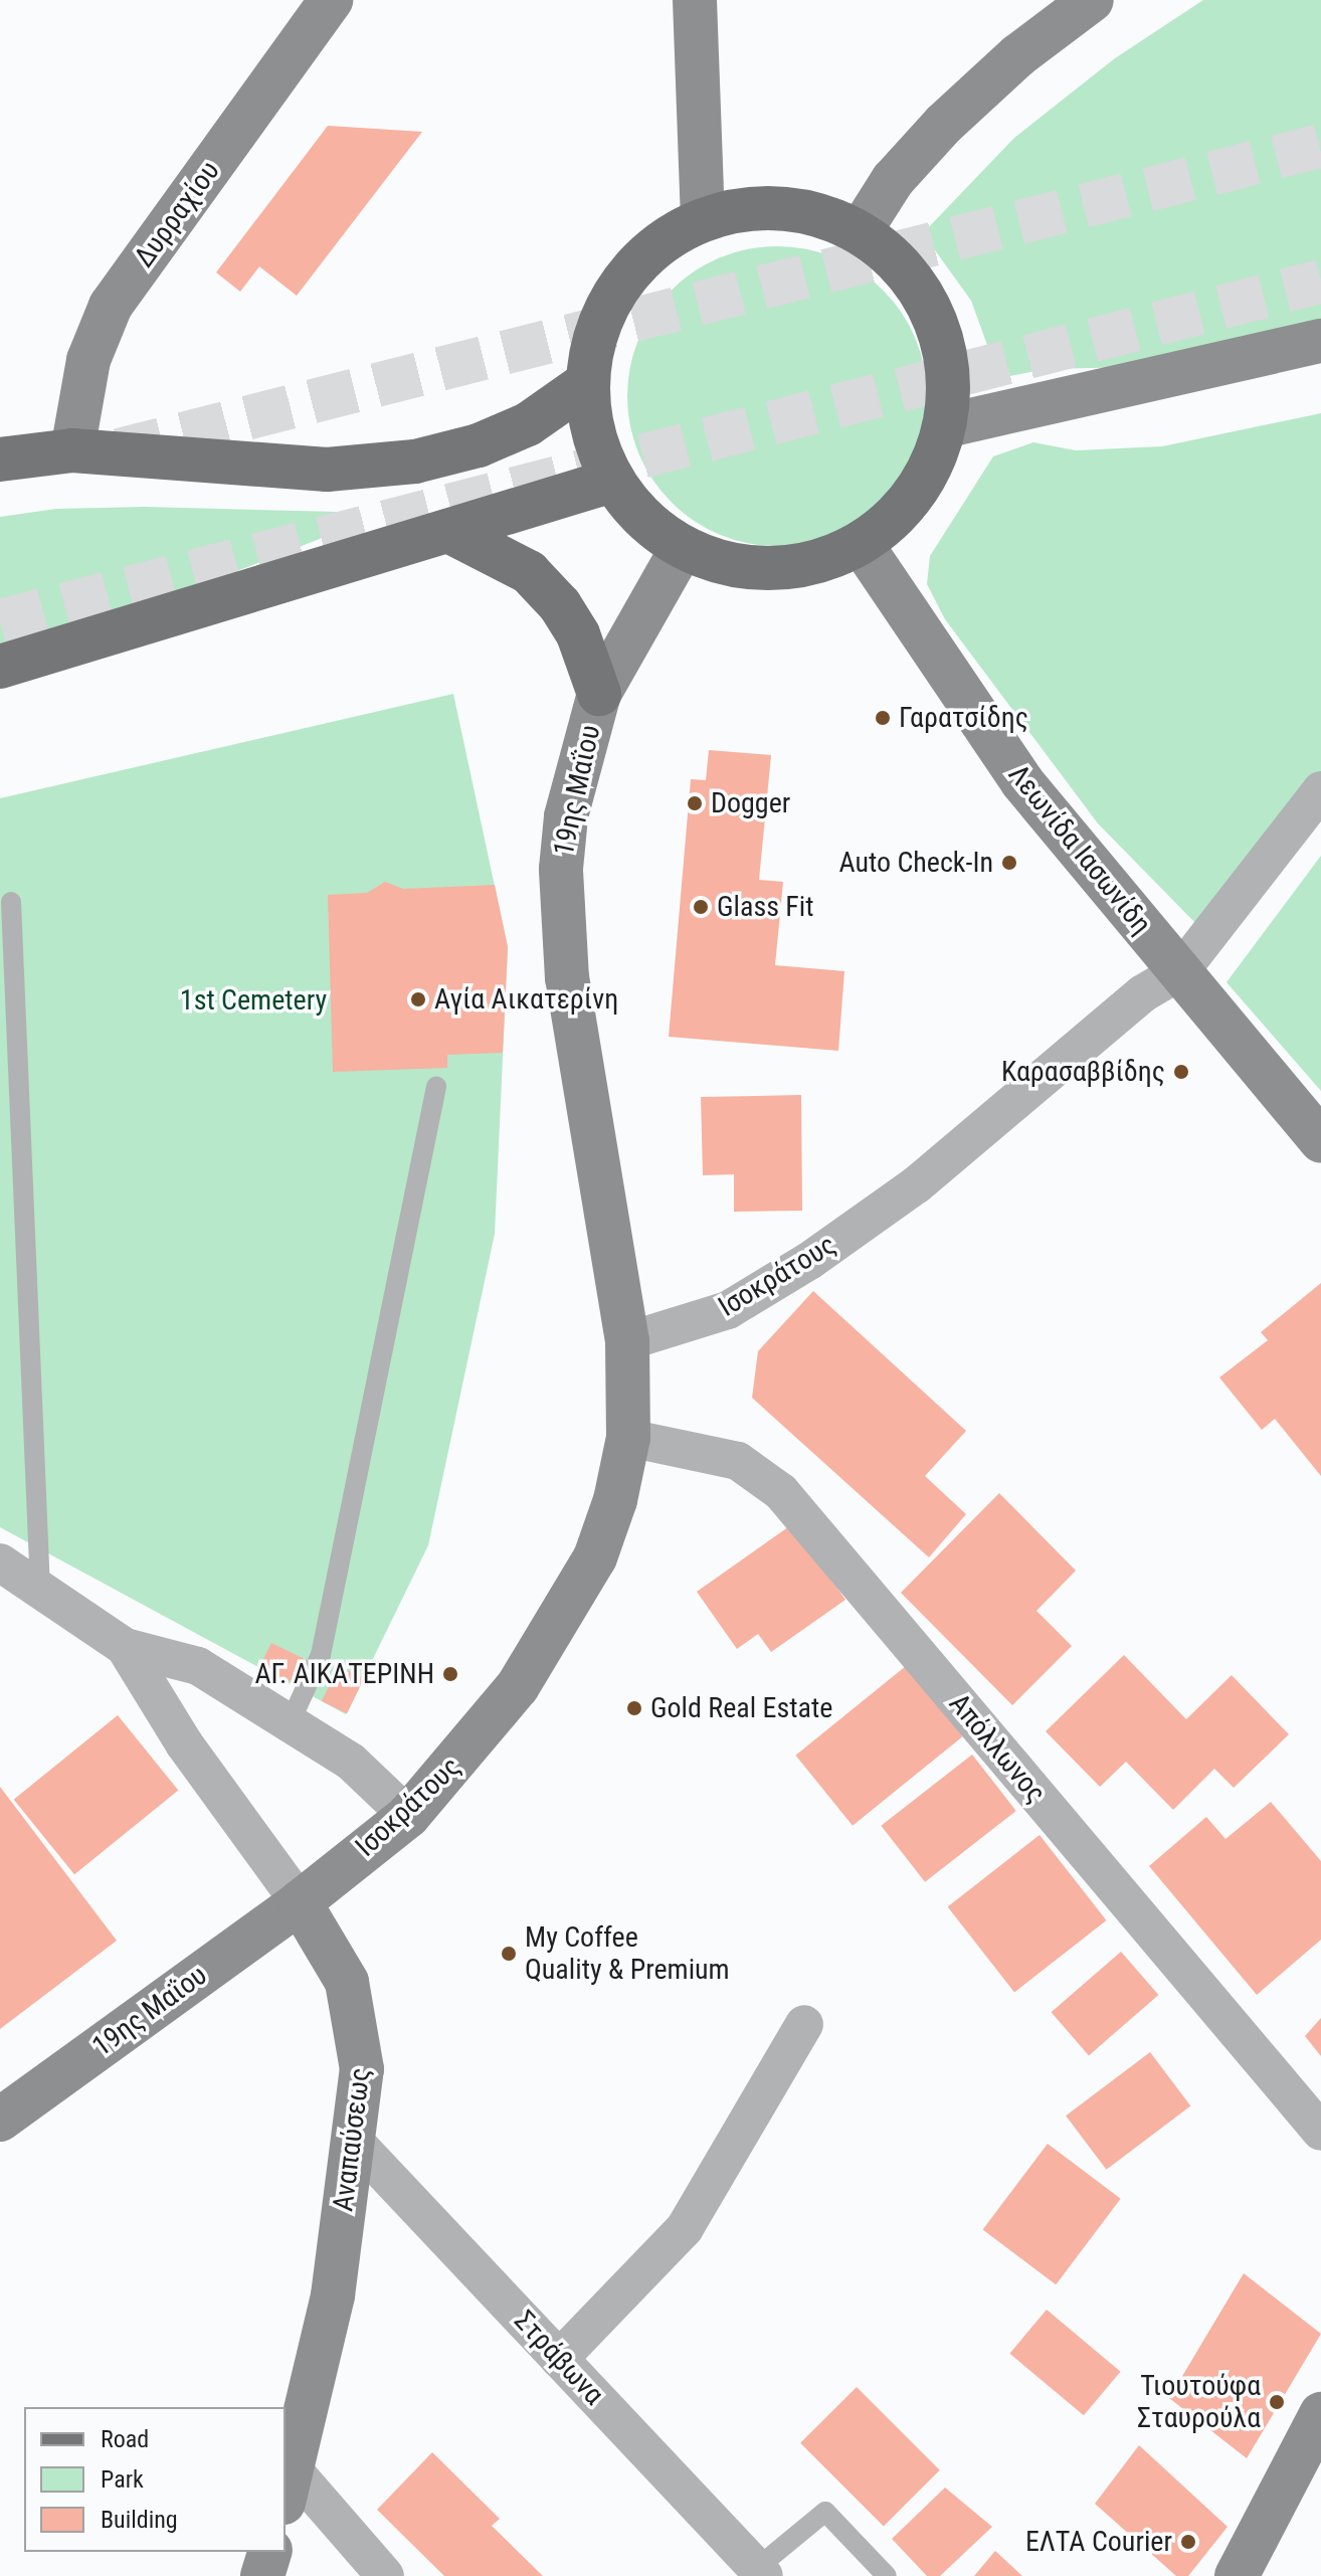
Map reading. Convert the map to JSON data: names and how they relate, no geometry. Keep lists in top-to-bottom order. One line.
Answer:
{"streets":{"street":["Δυρραχίου","19ης Μαΐου","Λεωνίδα Ιασωνίδη","Ισοκράτους","Απόλλωνος","Αναπαύσεως","Στράβωνα"]},"crossings":[["19ης Μαΐου","Ισοκράτους"],["19ης Μαΐου","Αναπαύσεως"],["Λεωνίδα Ιασωνίδη","Ισοκράτους"],["Ισοκράτους","Απόλλωνος"],["Ισοκράτους","Αναπαύσεως"],["Αναπαύσεως","Στράβωνα"]],"parks":["1st Cemetery"],"places":["Γαρατσίδης","Dogger","Auto Check-In","Glass Fit","Αγία Αικατερίνη","Καρασαββίδης","ΑΓ. ΑΙΚΑΤΕΡΙΝΗ","Gold Real Estate","My Coffee Quality & Premium","Τιουτούφα Σταυρούλα","ΕΛΤΑ Courier"],"legend":["Road","Park","Building"]}
